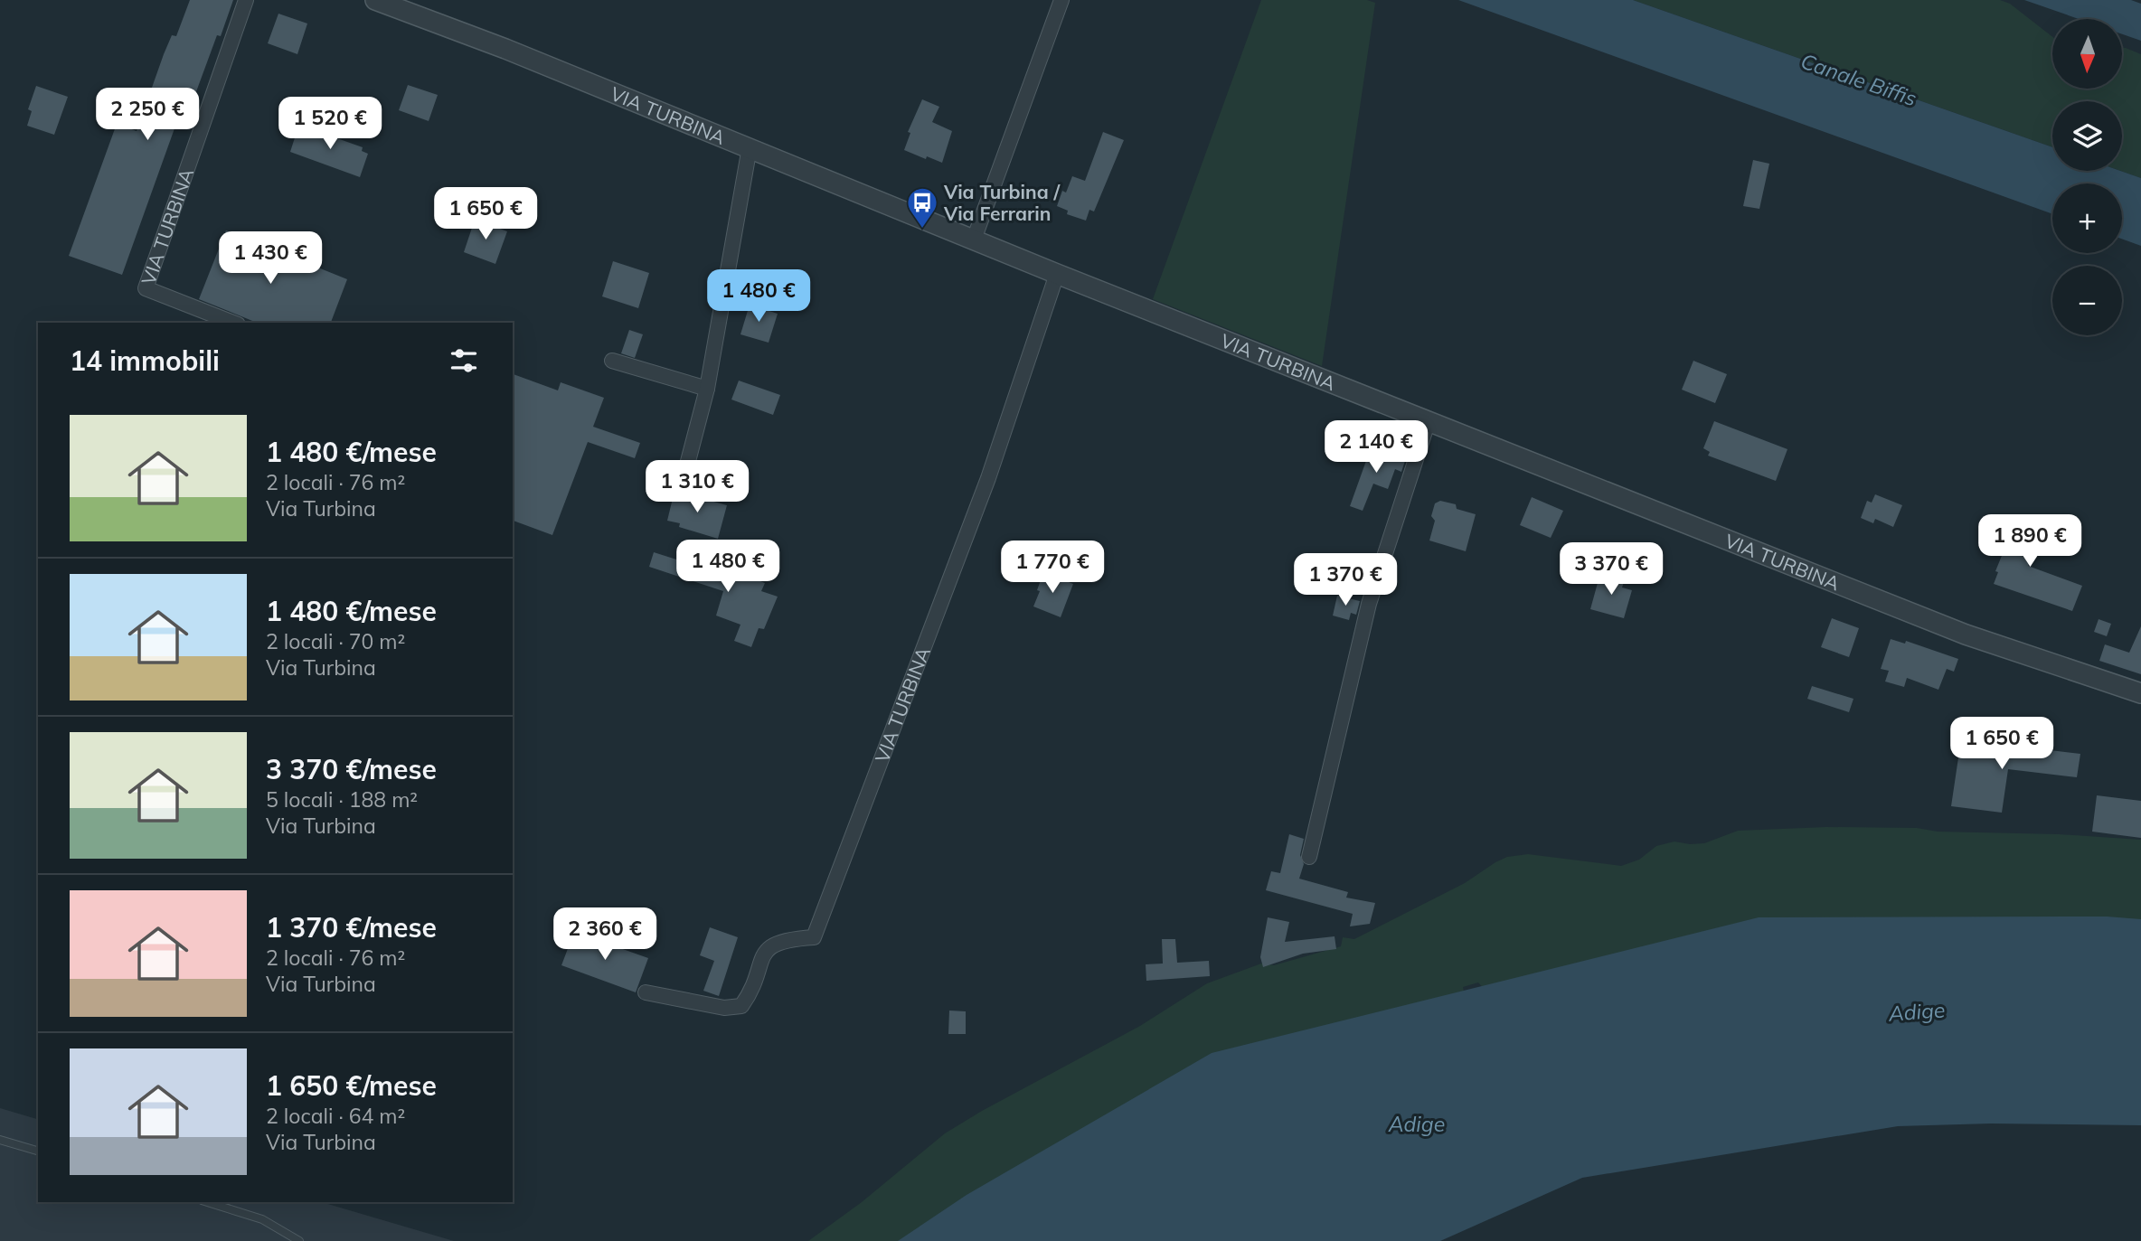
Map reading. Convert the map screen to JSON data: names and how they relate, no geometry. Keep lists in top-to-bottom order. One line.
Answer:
{"streets":{"street":["VIA TURBINA"]},"water":["Canale Biffis","Adige"],"places":{"bus stop":["Via Turbina / Via Ferrarin"]},"north":"bottom","page":{"map_buttons":["+","−"],"price":["2 250 €","1 520 €","1 650 €","1 430 €","1 480 €","2 140 €","1 310 €","1 890 €","1 480 €","1 770 €","3 370 €","1 370 €","1 650 €","2 360 €"],"heading":"14 immobili","list":[{"name":"1 480 €/mese","note":"2 locali · 76 m² · Via Turbina"},{"name":"1 480 €/mese","note":"2 locali · 70 m² · Via Turbina"},{"name":"3 370 €/mese","note":"5 locali · 188 m² · Via Turbina"},{"name":"1 370 €/mese","note":"2 locali · 76 m² · Via Turbina"},{"name":"1 650 €/mese","note":"2 locali · 64 m² · Via Turbina"}]}}
